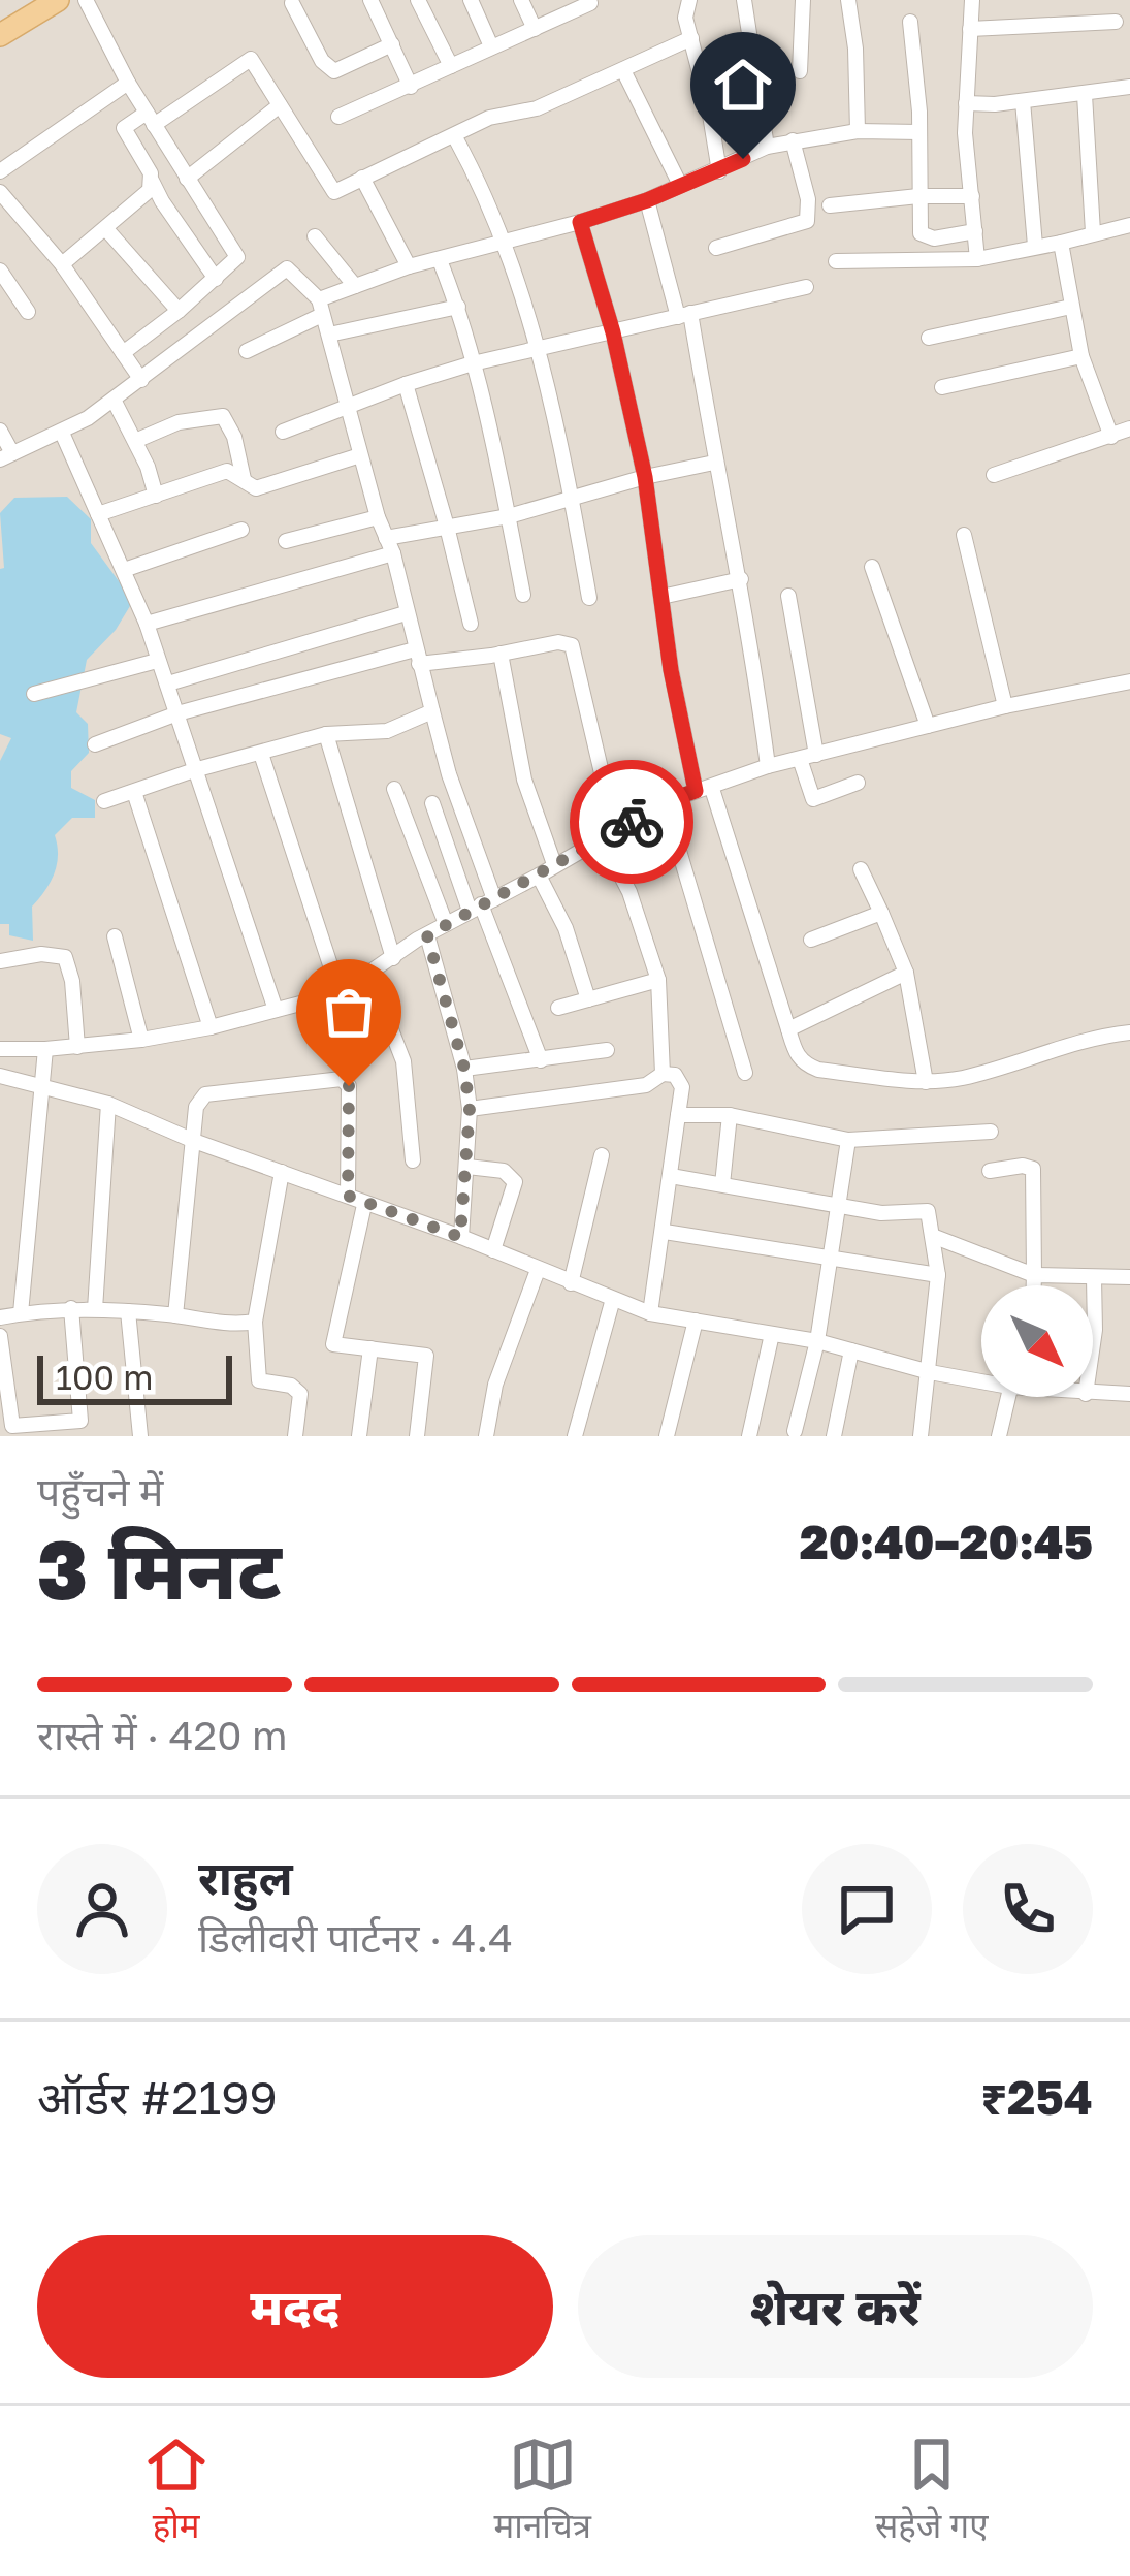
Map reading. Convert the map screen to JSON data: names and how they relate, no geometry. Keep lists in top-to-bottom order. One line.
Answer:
{"scale_bar":"100 m","north":"bottom right","page":{"scale":"100 m","heading":["3 मिनट","पहुँचने में","20:40–20:45"],"panel":["राहुल","डिलीवरी पार्टनर · 4.4","ऑर्डर #2199","₹254"],"bar":"रास्ते में · 420 m","buttons":["मदद","शेयर करें"],"tabs":["होम","मानचित्र","सहेजे गए"]}}
